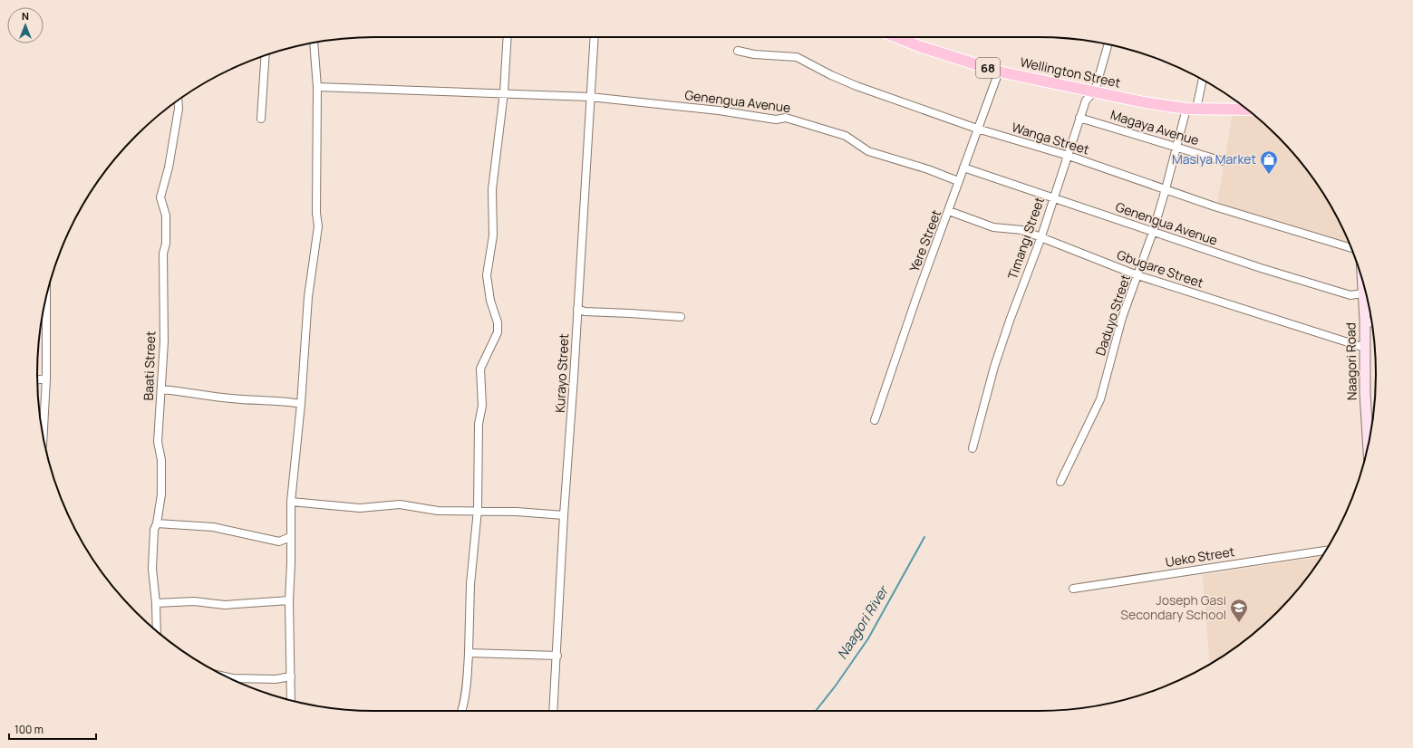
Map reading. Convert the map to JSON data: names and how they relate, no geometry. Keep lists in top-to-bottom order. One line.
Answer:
{"streets":{"main road":["68","Wellington Street"],"street":["Genengua Avenue","Magaya Avenue","Wanga Street","Timangi Street","Yere Street","Gbugare Street","Daduyo Street","Naagori Road","Baati Street","Kurayo Street","Ueko Street"]},"crossings":[["Wellington Street","Timangi Street"],["Wellington Street","Yere Street"],["Wellington Street","Daduyo Street"],["Genengua Avenue","Timangi Street"],["Genengua Avenue","Yere Street"],["Genengua Avenue","Daduyo Street"],["Genengua Avenue","Naagori Road"],["Genengua Avenue","Kurayo Street"],["Magaya Avenue","Timangi Street"],["Magaya Avenue","Daduyo Street"],["Wanga Street","Timangi Street"],["Wanga Street","Yere Street"],["Wanga Street","Daduyo Street"],["Timangi Street","Gbugare Street"],["Yere Street","Gbugare Street"],["Gbugare Street","Daduyo Street"],["Gbugare Street","Naagori Road"]],"water":["Naagori River"],"places":{"shop":["Masiya Market"],"school or university":["Joseph Gasi Secondary School"]},"scale_bar":"100 m","north":"top"}
